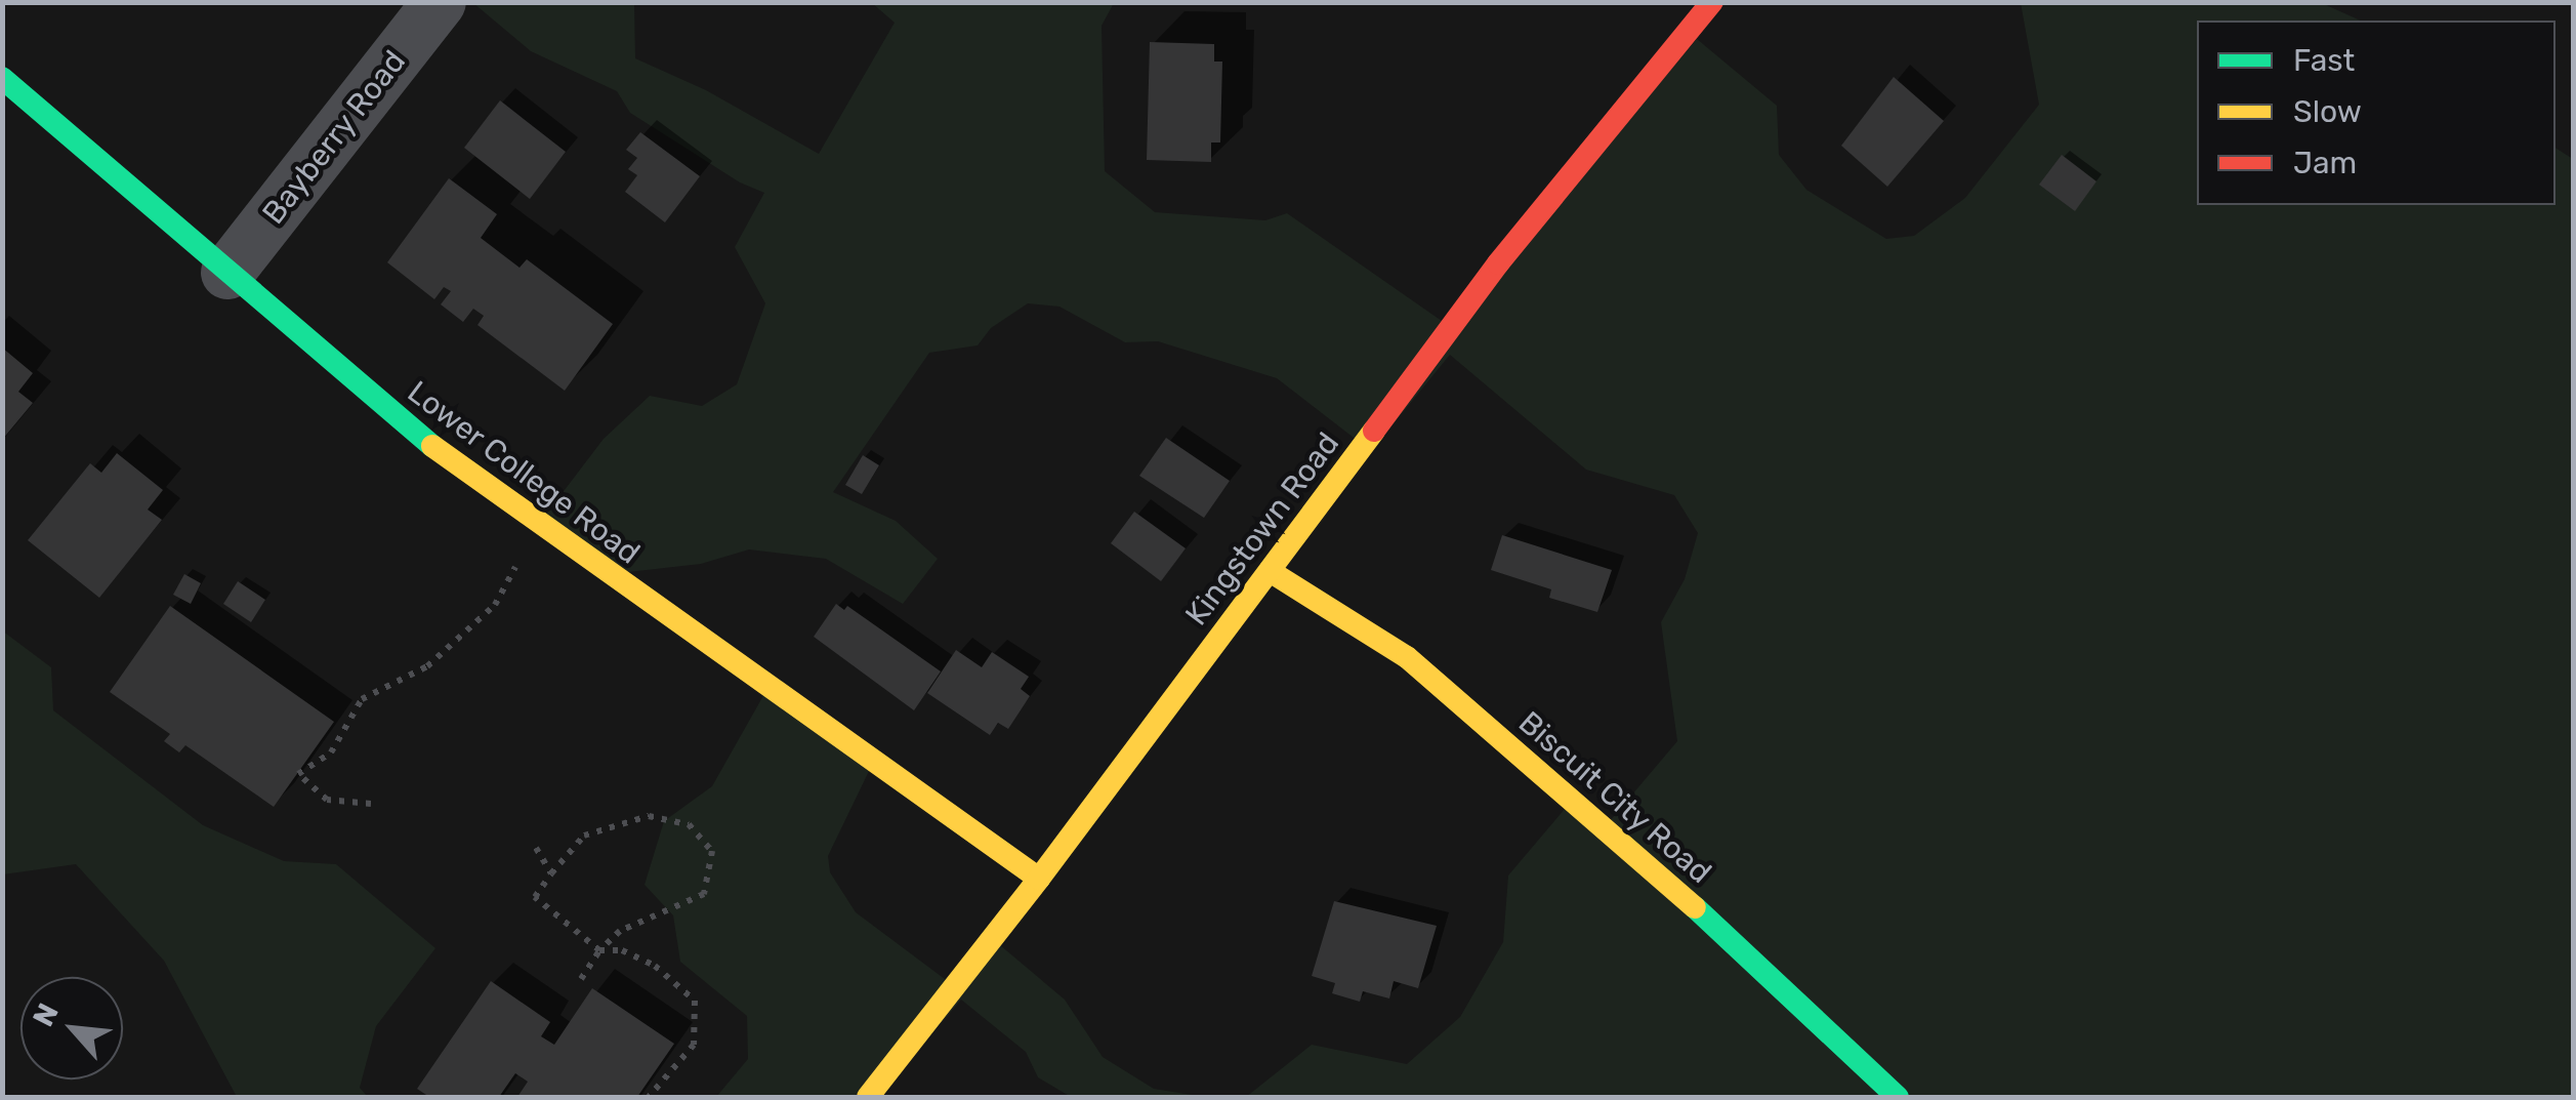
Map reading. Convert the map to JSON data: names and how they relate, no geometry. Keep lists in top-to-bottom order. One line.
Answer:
{"streets":{"street":["Bayberry Road","Lower College Road","Kingstown Road","Biscuit City Road"]},"crossings":[["Bayberry Road","Lower College Road"],["Lower College Road","Kingstown Road"],["Kingstown Road","Biscuit City Road"]],"legend":["Fast","Slow","Jam"],"north":"top left"}
